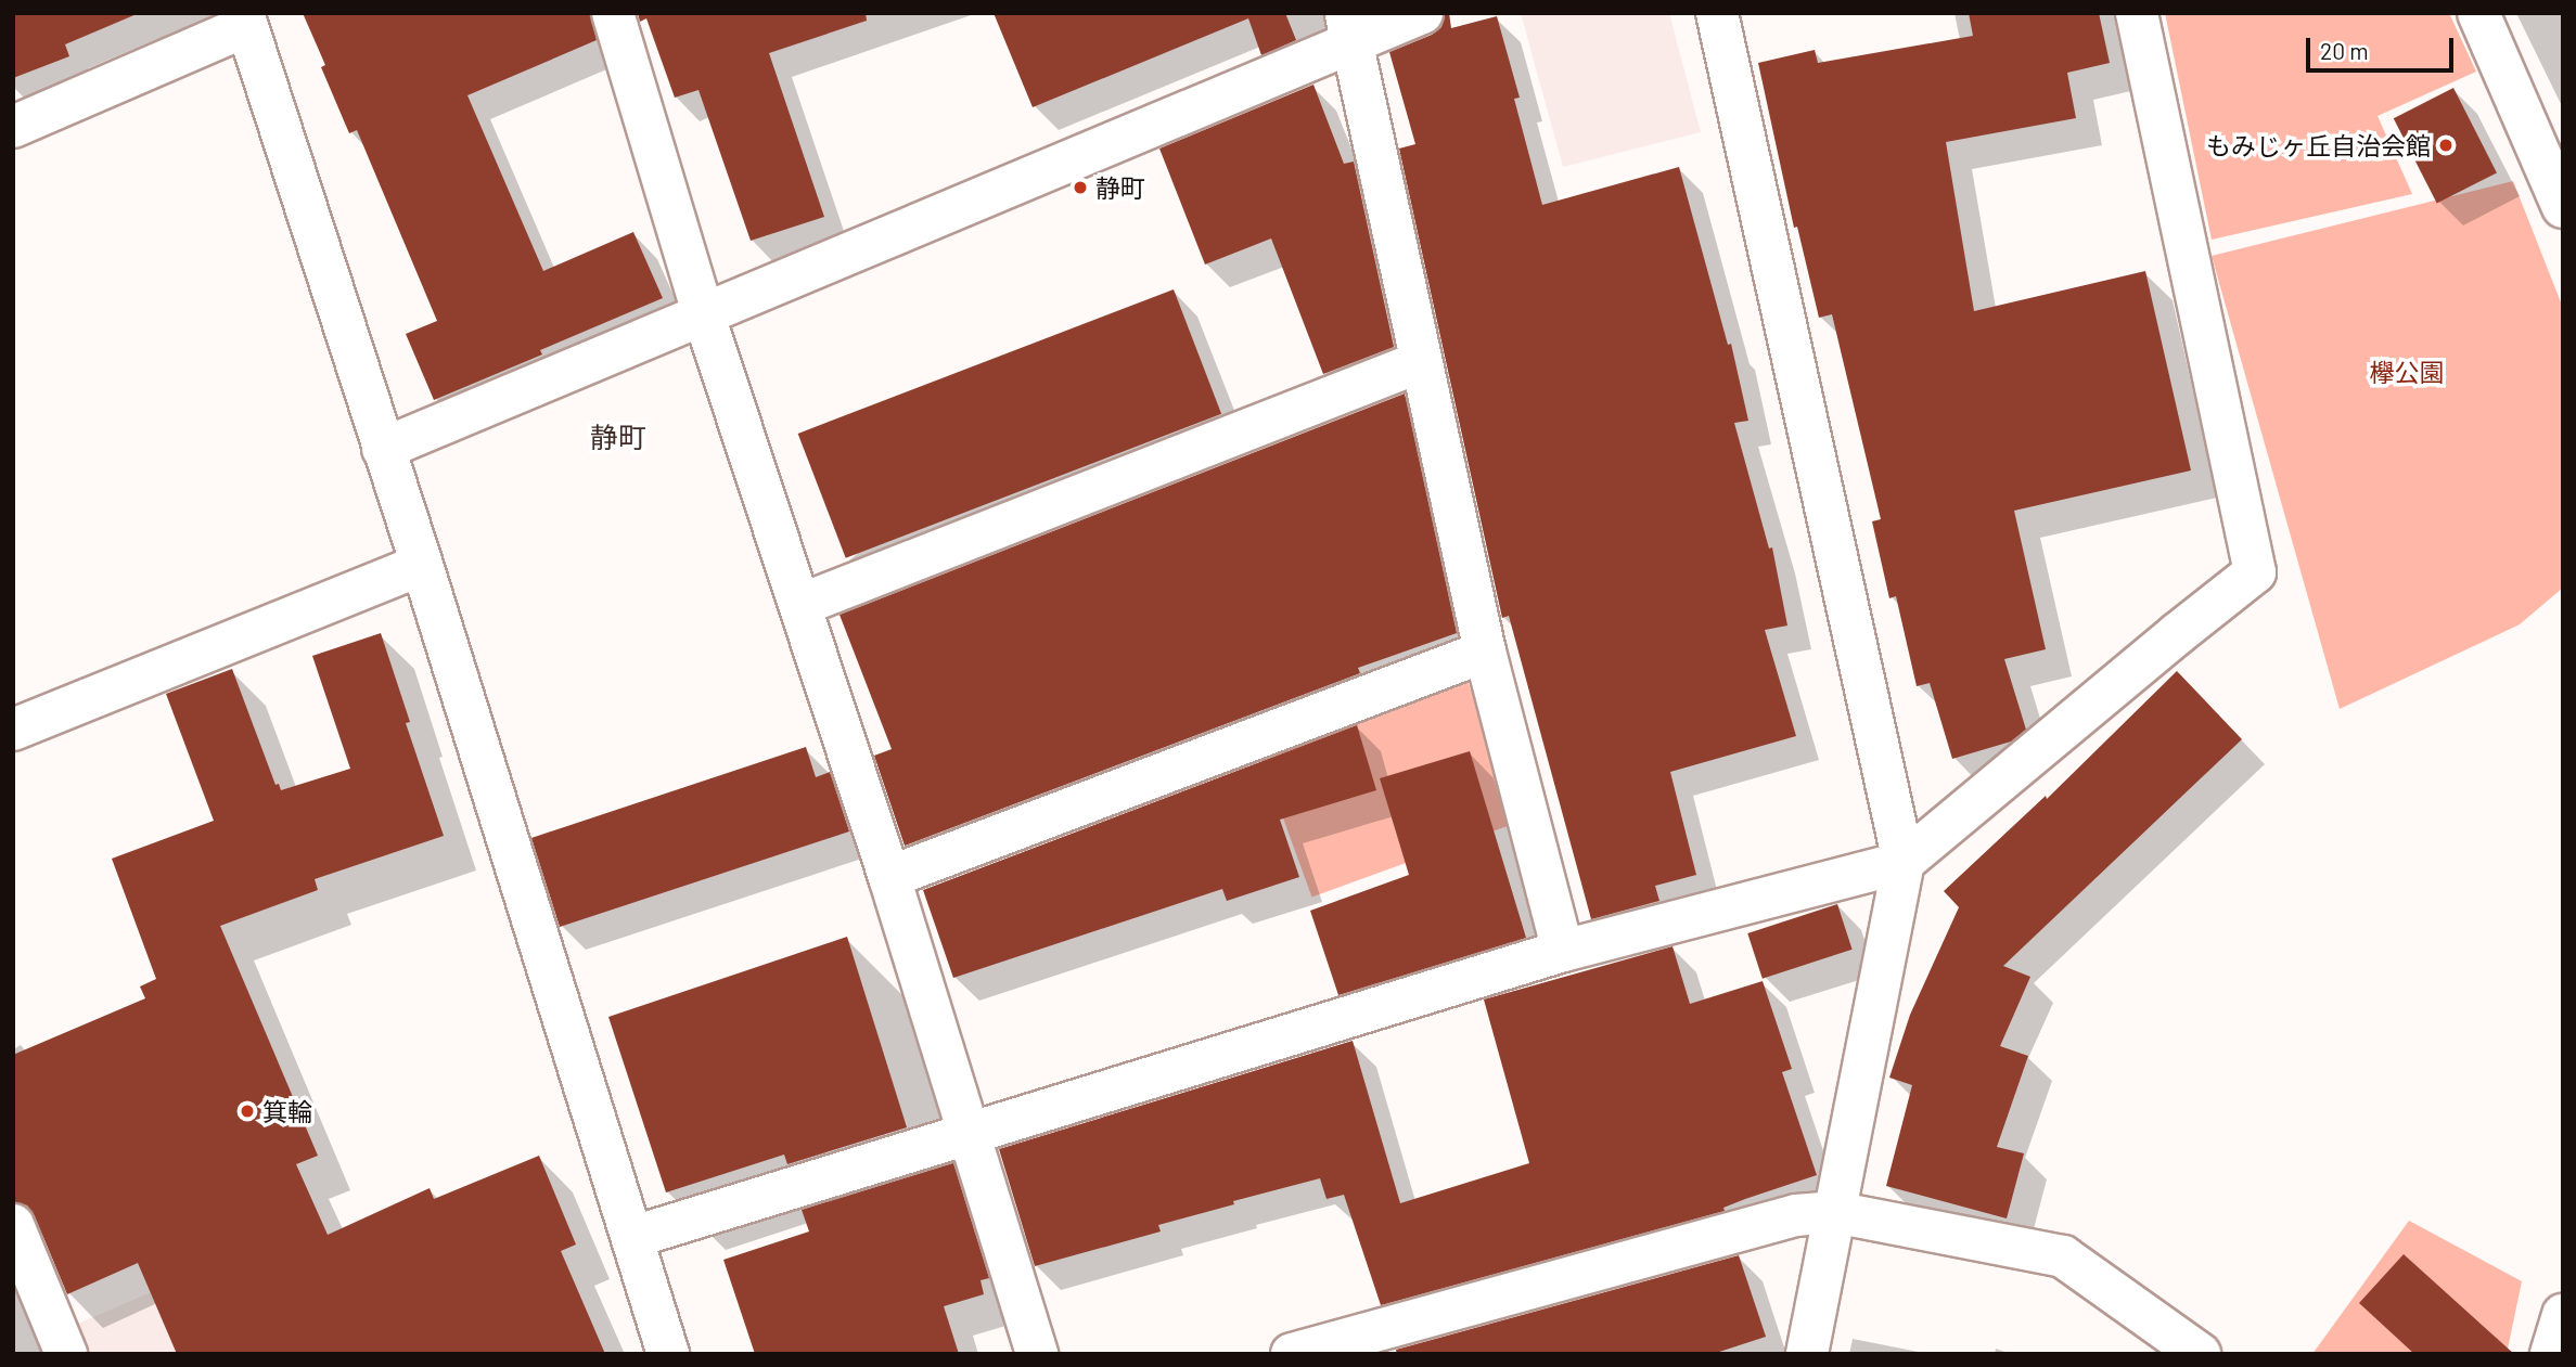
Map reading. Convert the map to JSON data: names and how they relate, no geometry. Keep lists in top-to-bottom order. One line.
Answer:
{"districts":["静町"],"parks":["欅公園"],"places":["もみじヶ丘自治会館","静町","箕輪"],"scale_bar":"20 m"}
